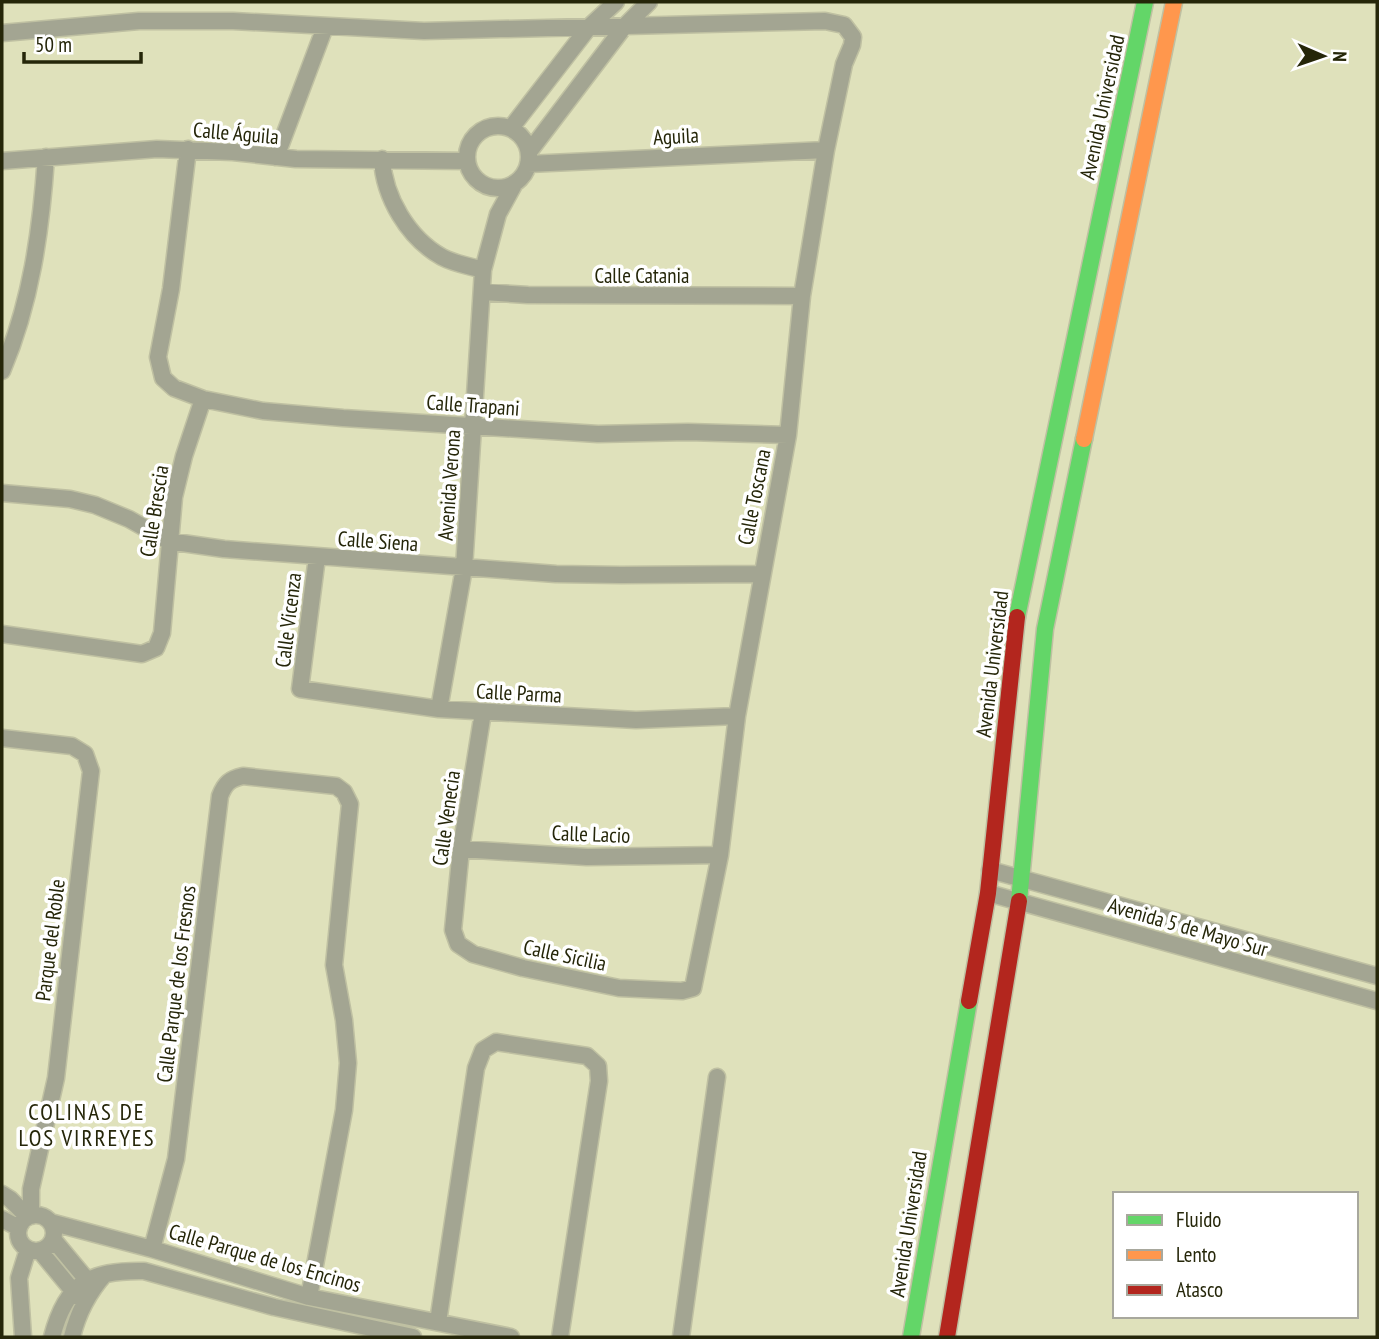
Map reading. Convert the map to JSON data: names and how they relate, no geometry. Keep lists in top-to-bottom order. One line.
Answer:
{"streets":{"main road":["Avenida Universidad"],"street":["Calle Águila","Aguila","Calle Catania","Calle Trapani","Avenida Verona","Calle Toscana","Calle Brescia","Calle Siena","Calle Vicenza","Calle Parma","Calle Venecia","Calle Lacio","Avenida 5 de Mayo Sur","Parque del Roble","Calle Sicilia","Calle Parque de los Fresnos","Calle Parque de los Encinos"]},"crossings":[["Avenida Universidad","Avenida 5 de Mayo Sur"],["Calle Águila","Aguila"],["Calle Águila","Calle Trapani"],["Calle Águila","Avenida Verona"],["Aguila","Avenida Verona"],["Aguila","Calle Toscana"],["Calle Catania","Avenida Verona"],["Calle Catania","Calle Toscana"],["Calle Trapani","Avenida Verona"],["Calle Trapani","Calle Toscana"],["Calle Trapani","Calle Brescia"],["Avenida Verona","Calle Siena"],["Avenida Verona","Calle Parma"],["Calle Toscana","Calle Siena"],["Calle Toscana","Calle Parma"],["Calle Toscana","Calle Lacio"],["Calle Toscana","Calle Sicilia"],["Calle Brescia","Calle Siena"],["Calle Siena","Calle Vicenza"],["Calle Vicenza","Calle Parma"],["Calle Parma","Calle Venecia"],["Calle Venecia","Calle Lacio"],["Calle Venecia","Calle Sicilia"],["Parque del Roble","Calle Parque de los Encinos"],["Calle Parque de los Fresnos","Calle Parque de los Encinos"]],"districts":["COLINAS DE LOS VIRREYES"],"legend":["Fluido","Lento","Atasco"],"scale_bar":"50 m","north":"right"}
